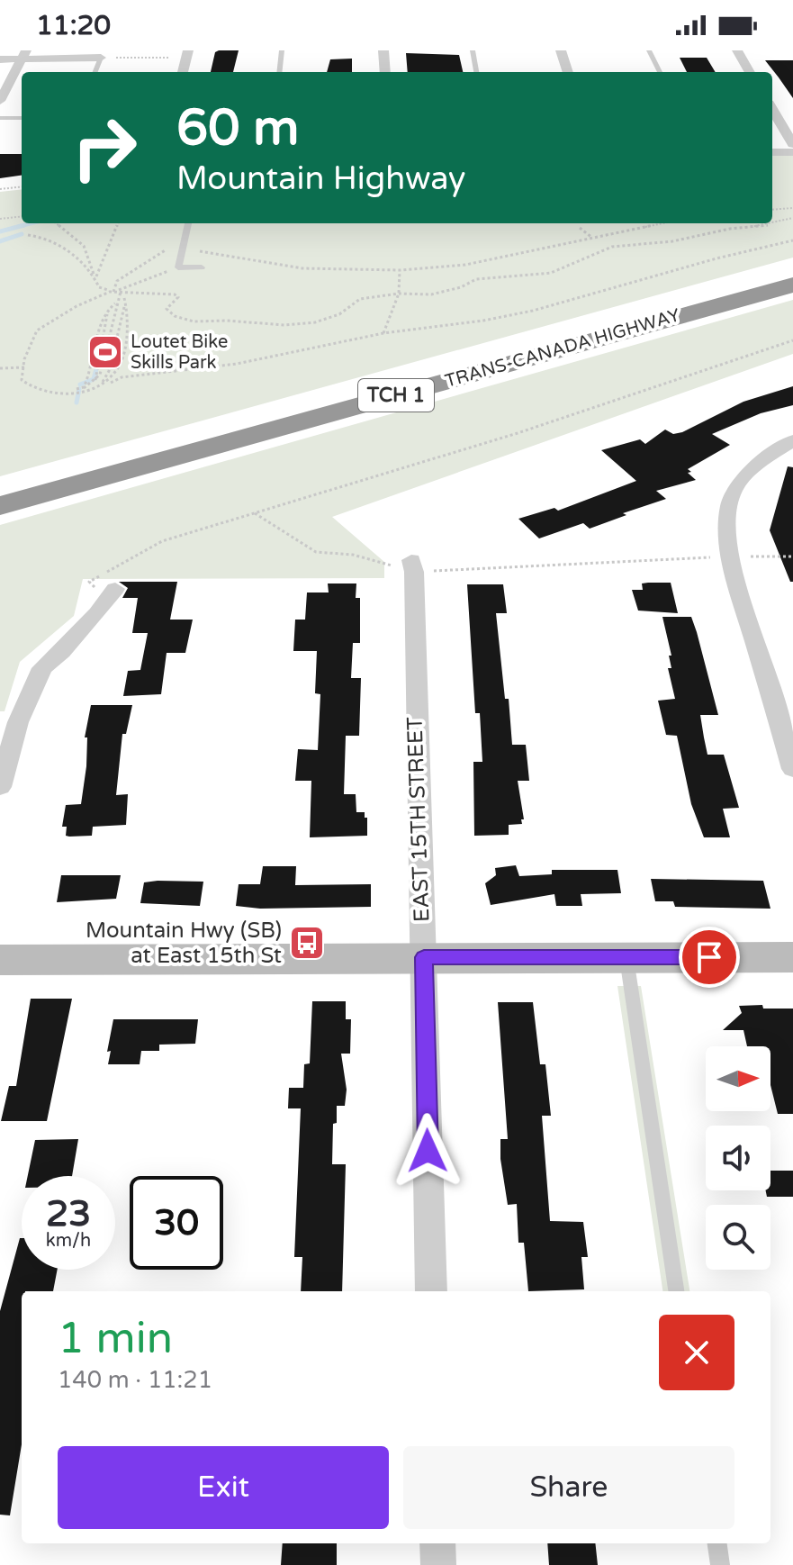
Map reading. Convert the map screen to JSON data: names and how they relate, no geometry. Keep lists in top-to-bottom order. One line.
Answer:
{"streets":{"highway":["TRANS-CANADA HIGHWAY","TCH 1"],"street":["EAST 15TH STREET"]},"places":{"sports":["Loutet Bike Skills Park"],"bus stop":["Mountain Hwy (SB) at East 15th St"]},"north":"right","page":{"status":"11:20","turn":["60 m","Mountain Highway"],"speed":"23 km/h","limit":"30","heading":["1 min","140 m · 11:21"],"buttons":["Exit","Share"]}}
